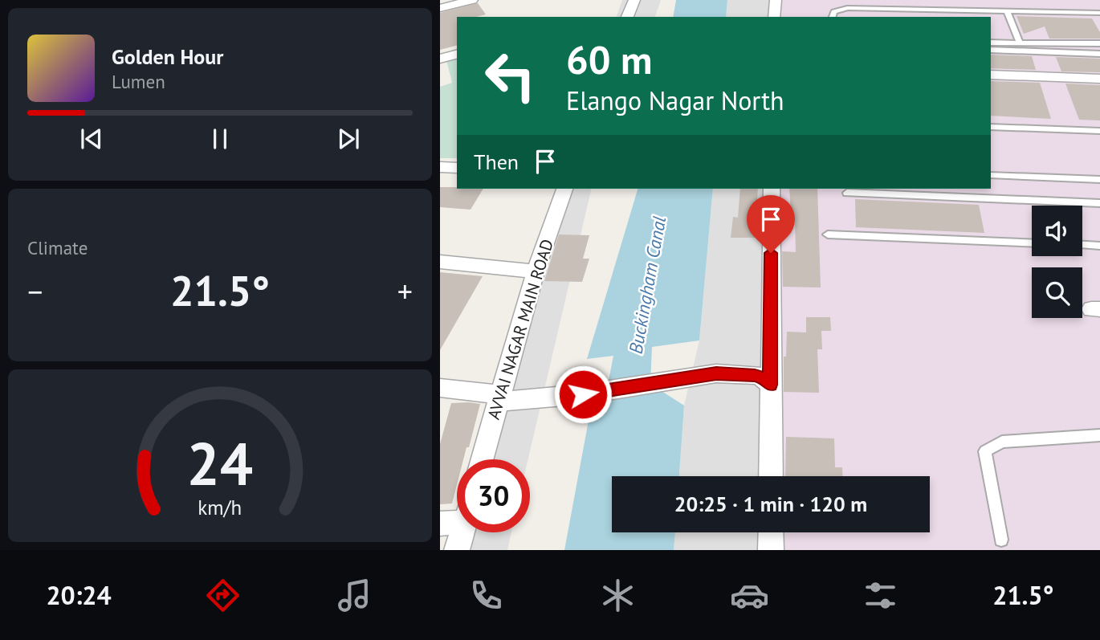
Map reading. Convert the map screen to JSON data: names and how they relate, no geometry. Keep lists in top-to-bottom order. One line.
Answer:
{"streets":{"street":["AVVAI NAGAR MAIN ROAD"]},"water":["Buckingham Canal"],"page":{"turn":["60 m","Elango Nagar North"],"song":["Golden Hour","Lumen"],"then":"Then","tile":"Climate","heat":["−","21.5°","+"],"limit":"30","trip":"20:25 · 1 min · 120 m","tabs":["20:24","21.5°"],"gauge":["24","km/h"]}}
